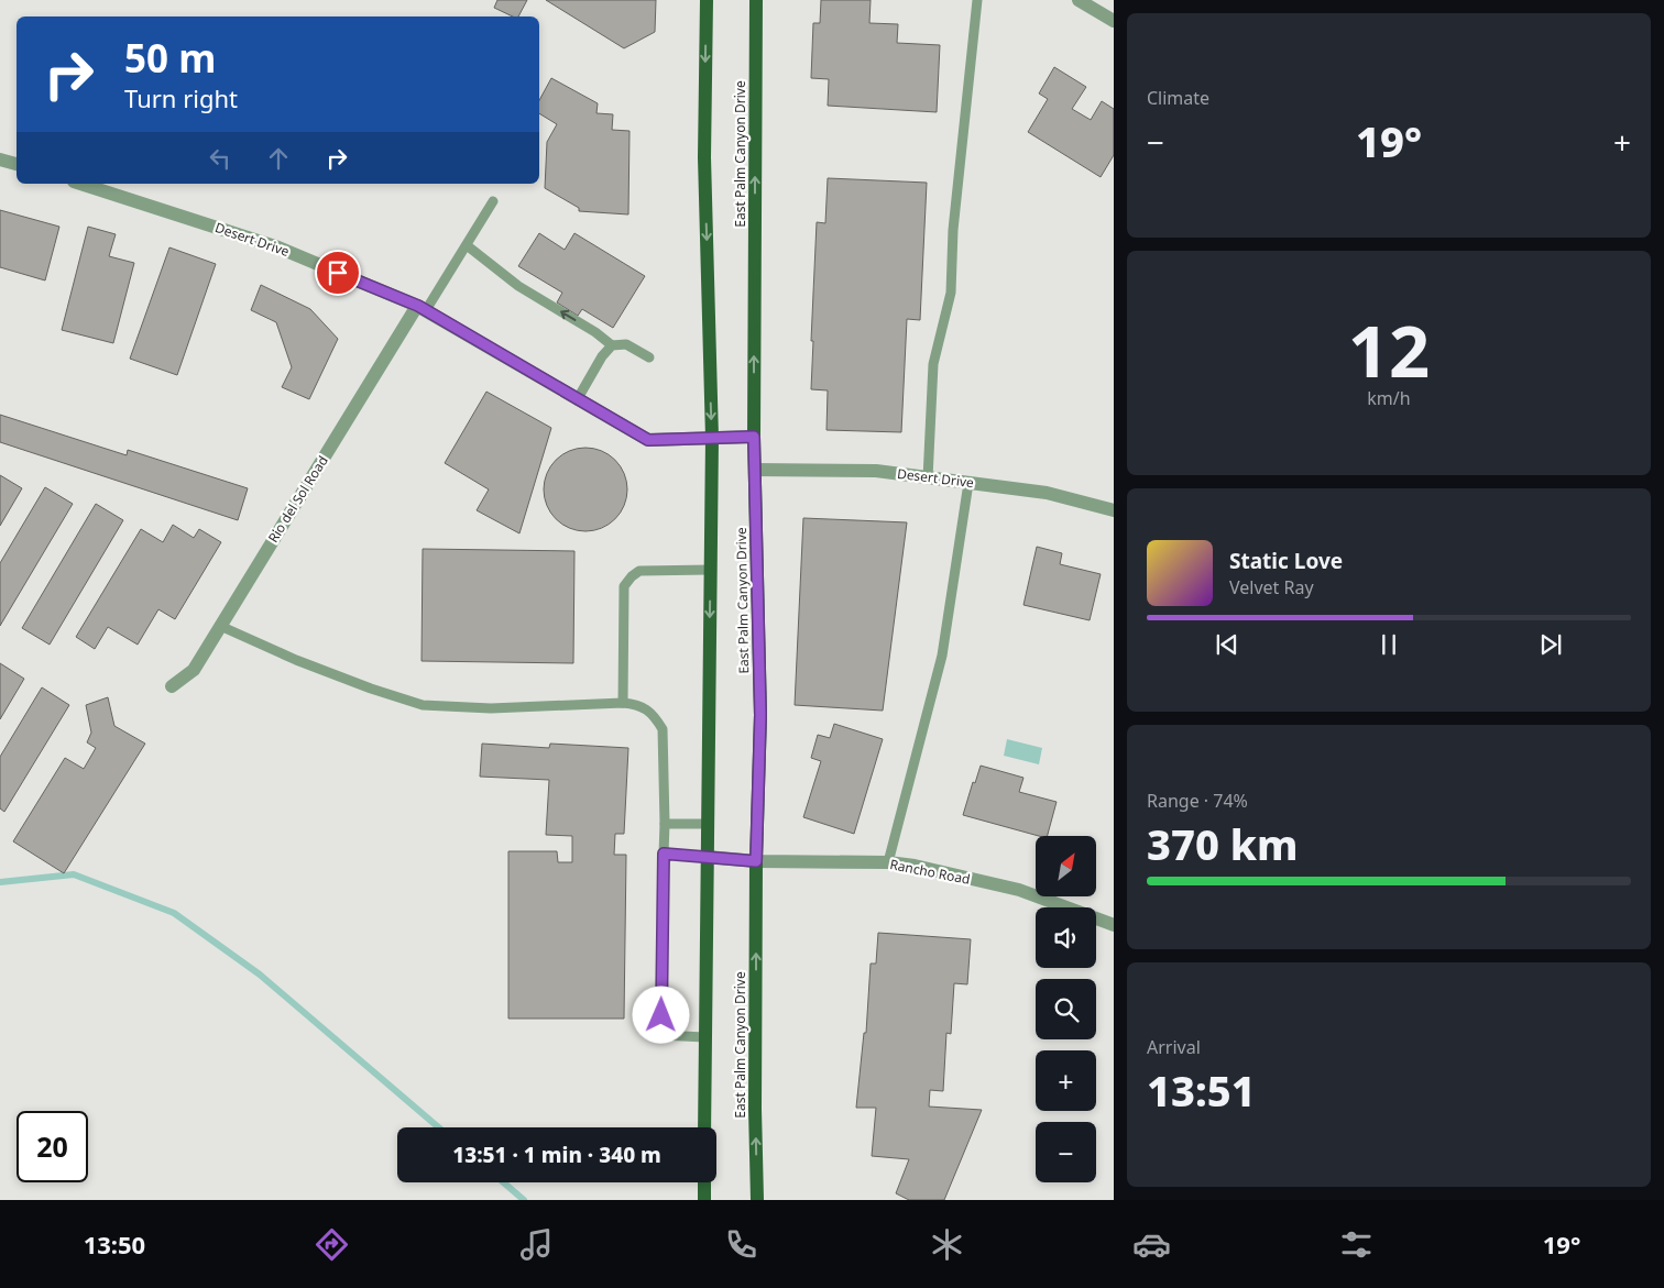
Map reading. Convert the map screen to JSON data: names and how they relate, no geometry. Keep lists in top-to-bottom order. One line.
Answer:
{"streets":{"main road":["East Palm Canyon Drive"],"street":["Desert Drive","Rio del Sol Road","Rancho Road"]},"crossings":[["East Palm Canyon Drive","Desert Drive"],["East Palm Canyon Drive","Rancho Road"],["Desert Drive","Rio del Sol Road"]],"north":"top right","page":{"tile":["Climate",["12","km/h"],["Range · 74%","370 km"],["Arrival","13:51"]],"turn":["50 m","Turn right"],"heat":["−","19°","+"],"song":["Static Love","Velvet Ray"],"map_buttons":["+","−"],"limit":"20","trip":"13:51 · 1 min · 340 m","tabs":["13:50","19°"]}}
